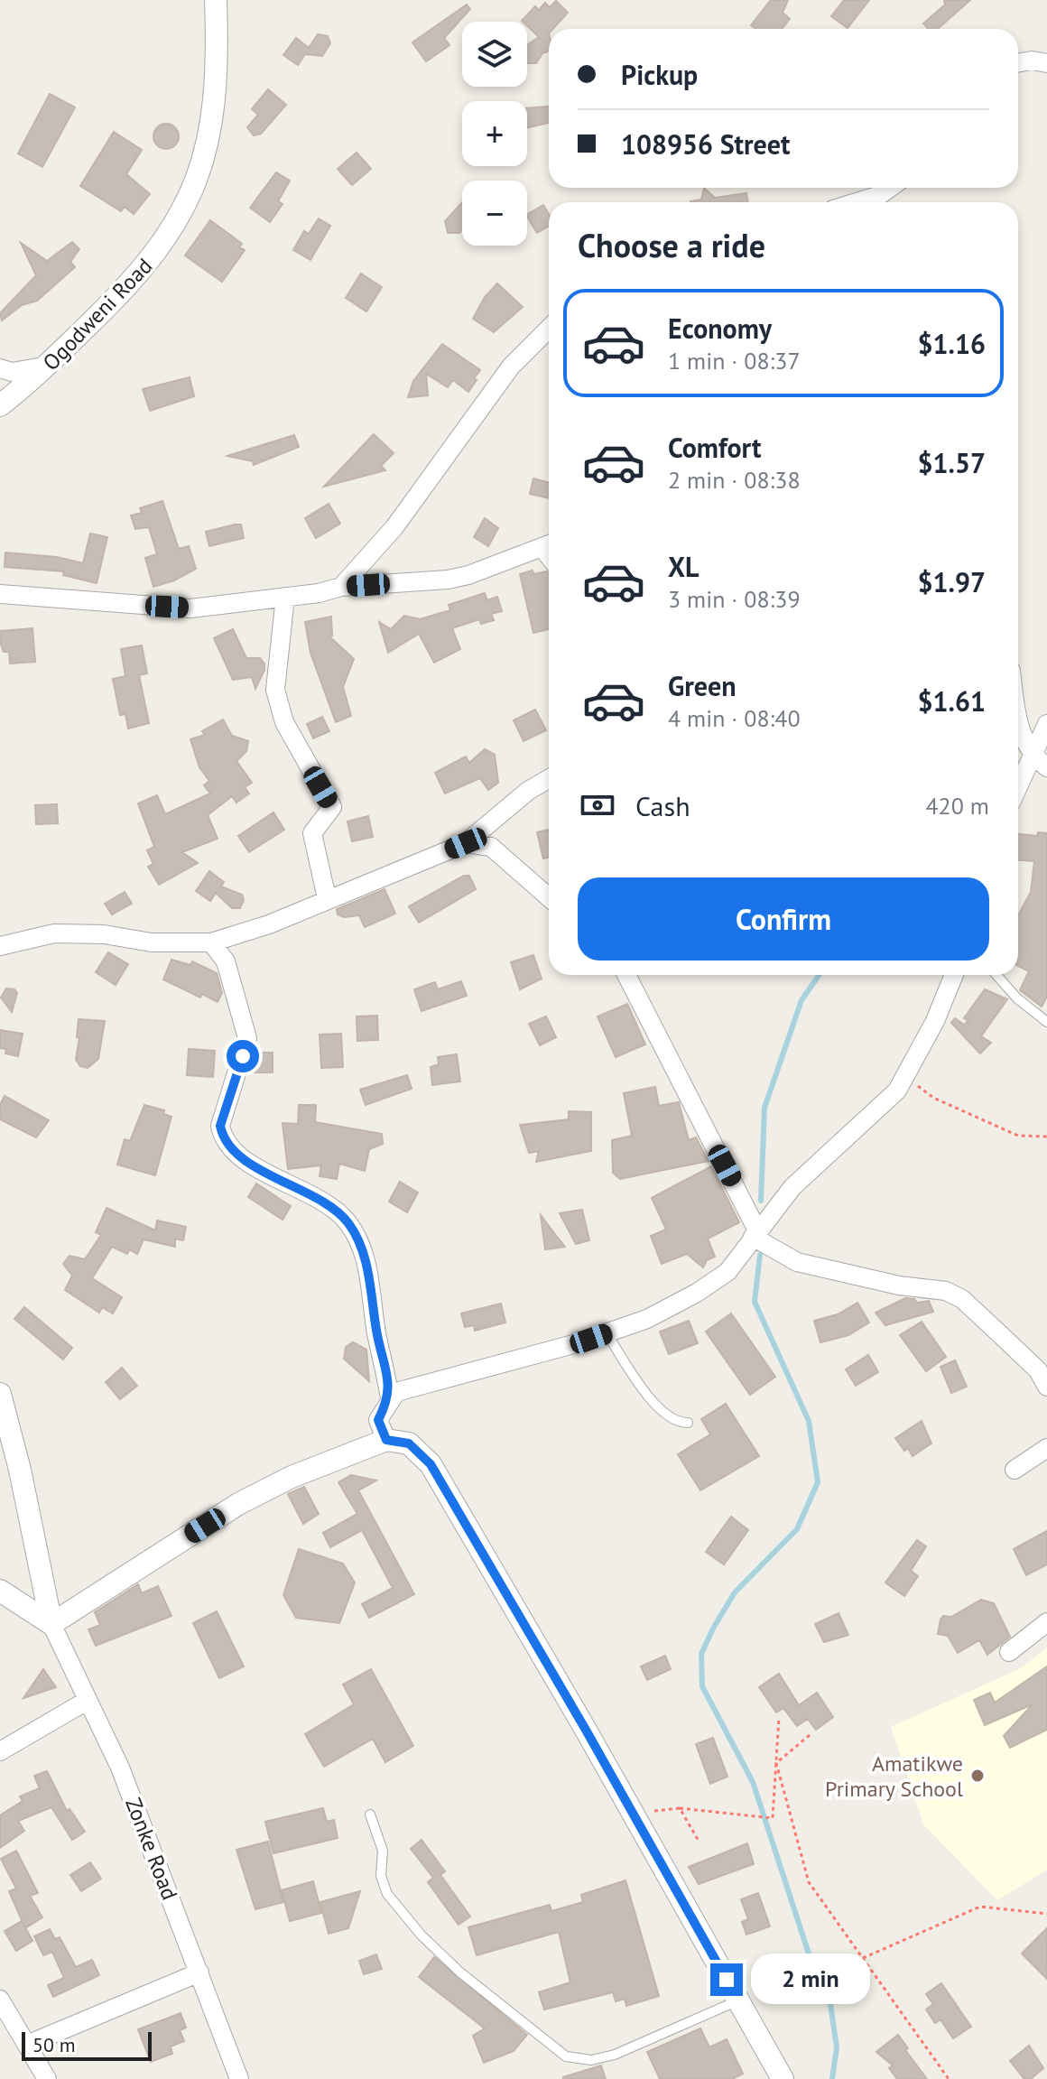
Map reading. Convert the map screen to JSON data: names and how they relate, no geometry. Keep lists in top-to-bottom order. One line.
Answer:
{"streets":{"street":["Ogodweni Road","Zonke Road"]},"places":["Amatikwe Primary School"],"scale_bar":"50 m","page":{"map_buttons":["+","−"],"banner":["Pickup","108956 Street"],"heading":"Choose a ride","list":[{"name":"Economy","note":"1 min · 08:37","value":"$1.16"},{"name":"Comfort","note":"2 min · 08:38","value":"$1.57"},{"name":"XL","note":"3 min · 08:39","value":"$1.97"},{"name":"Green","note":"4 min · 08:40","value":"$1.61"}],"pay":["Cash","420 m"],"buttons":"Confirm","bubble":"2 min","scale":"50 m"}}
